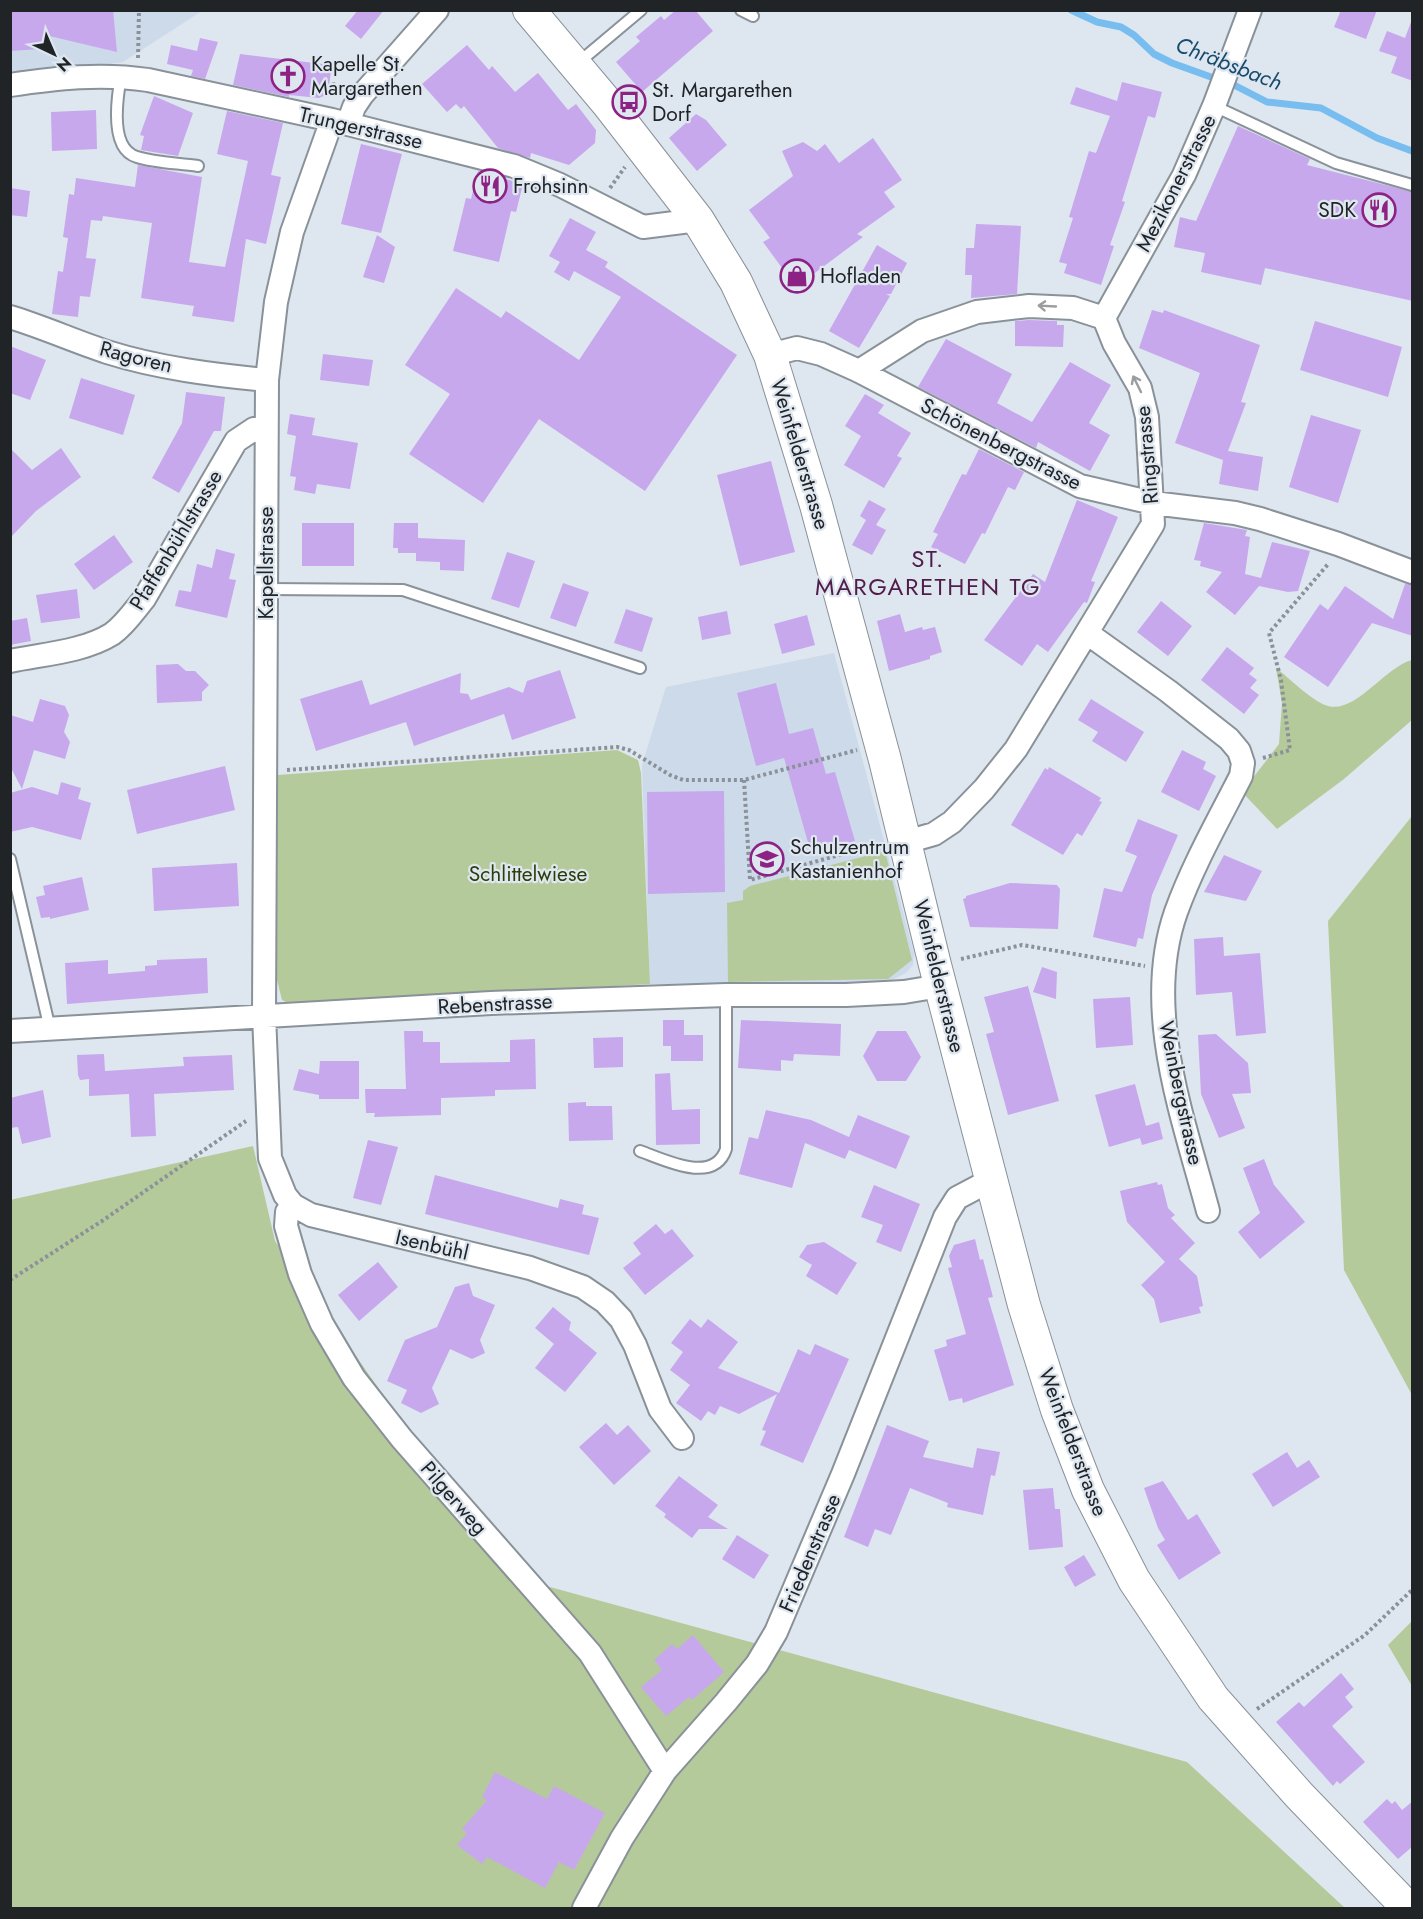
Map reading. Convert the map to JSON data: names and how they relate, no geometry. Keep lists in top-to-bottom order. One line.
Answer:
{"streets":{"main road":["Weinfelderstrasse"],"street":["Trungerstrasse","Mezikonerstrasse","Ragoren","Schönenbergstrasse","Ringstrasse","Pfaffenbühlstrasse","Kapellstrasse","Rebenstrasse","Weinbergstrasse","Isenbühl","Pilgerweg","Friedenstrasse"]},"crossings":[["Trungerstrasse","Weinfelderstrasse"],["Trungerstrasse","Kapellstrasse"],["Mezikonerstrasse","Ringstrasse"],["Ragoren","Kapellstrasse"],["Schönenbergstrasse","Weinfelderstrasse"],["Schönenbergstrasse","Ringstrasse"],["Weinfelderstrasse","Ringstrasse"],["Weinfelderstrasse","Rebenstrasse"],["Weinfelderstrasse","Friedenstrasse"],["Pfaffenbühlstrasse","Kapellstrasse"],["Kapellstrasse","Rebenstrasse"],["Isenbühl","Pilgerweg"],["Pilgerweg","Friedenstrasse"]],"districts":["ST. MARGARETHEN TG"],"water":["Chräbsbach"],"parks":["Schlittelwiese"],"places":{"church":["Kapelle St. Margarethen"],"bus stop":["St. Margarethen Dorf"],"restaurant":["Frohsinn","SDK"],"shop":["Hofladen"],"school or university":["Schulzentrum Kastanienhof"]},"north":"bottom right"}
